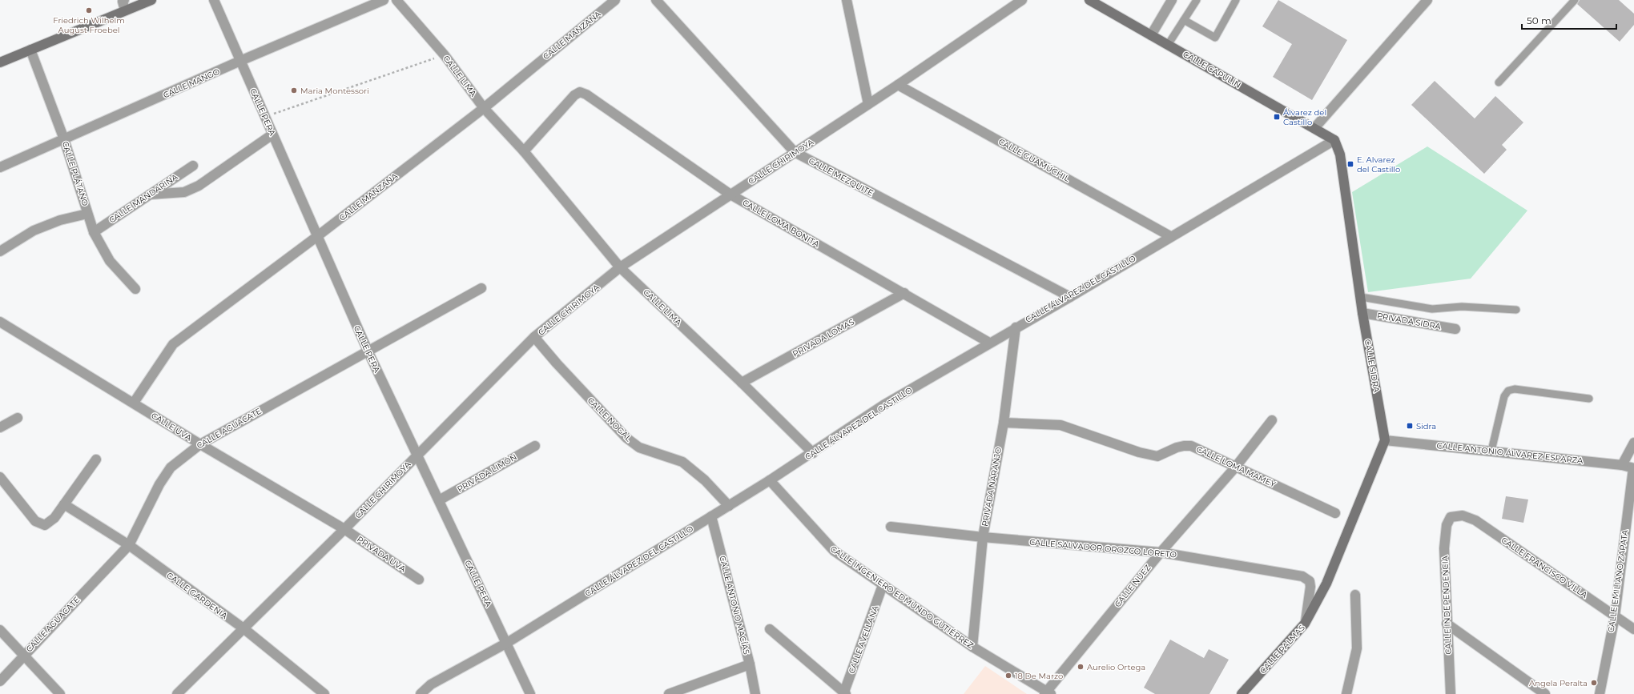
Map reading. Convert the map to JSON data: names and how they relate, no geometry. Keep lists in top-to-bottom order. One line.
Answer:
{"streets":{"street":["CALLE MANZANA","CALLE CAPULÍN","CALLE LIMA","CALLE MANGO","CALLE PERA","CALLE GUAMÚCHIL","CALLE CHIRIMOYA","CALLE PLÁTANO","CALLE MEZQUITE","CALLE MANDARINA","CALLE LOMA BONITA","CALLE ÁLVAREZ DEL CASTILLO","PRIVADA SIDRA","PRIVADA LOMAS","CALLE SIDRA","CALLE NOGAL","CALLE UVA","CALLE AGUACATE","CALLE ANTONIO ÁLVAREZ ESPARZA","CALLE LOMA MAMEY","PRIVADA LIMÓN","PRIVADA NARANJO","CALLE SALVADOR OROZCO LORETO","PRIVADA UVA","CALLE FRANCISCO VILLA","CALLE EMILIANO ZAPATA","CALLE NUEZ","CALLE GARDENIA","CALLE INGENIERO EDMUNDO GUTIÉRREZ","CALLE ANTONIO MACÍAS","CALLE INDEPENDENCIA","CALLE AVELLANA","CALLE PALMAS"]},"crossings":[["CALLE MANZANA","CALLE LIMA"],["CALLE MANZANA","CALLE PERA"],["CALLE MANZANA","CALLE UVA"],["CALLE CAPULÍN","CALLE ÁLVAREZ DEL CASTILLO"],["CALLE CAPULÍN","CALLE SIDRA"],["CALLE LIMA","CALLE CHIRIMOYA"],["CALLE LIMA","CALLE LOMA BONITA"],["CALLE LIMA","CALLE ÁLVAREZ DEL CASTILLO"],["CALLE LIMA","PRIVADA LOMAS"],["CALLE MANGO","CALLE PERA"],["CALLE MANGO","CALLE PLÁTANO"],["CALLE PERA","CALLE CHIRIMOYA"],["CALLE PERA","CALLE ÁLVAREZ DEL CASTILLO"],["CALLE PERA","CALLE AGUACATE"],["CALLE PERA","PRIVADA LIMÓN"],["CALLE GUAMÚCHIL","CALLE CHIRIMOYA"],["CALLE GUAMÚCHIL","CALLE ÁLVAREZ DEL CASTILLO"],["CALLE CHIRIMOYA","CALLE MEZQUITE"],["CALLE CHIRIMOYA","CALLE LOMA BONITA"],["CALLE CHIRIMOYA","CALLE NOGAL"],["CALLE CHIRIMOYA","CALLE UVA"],["CALLE CHIRIMOYA","PRIVADA UVA"],["CALLE CHIRIMOYA","CALLE GARDENIA"],["CALLE PLÁTANO","CALLE MANDARINA"],["CALLE MEZQUITE","CALLE ÁLVAREZ DEL CASTILLO"],["CALLE LOMA BONITA","CALLE ÁLVAREZ DEL CASTILLO"],["CALLE LOMA BONITA","PRIVADA LOMAS"],["CALLE ÁLVAREZ DEL CASTILLO","CALLE SIDRA"],["CALLE ÁLVAREZ DEL CASTILLO","CALLE NOGAL"],["CALLE ÁLVAREZ DEL CASTILLO","PRIVADA NARANJO"],["CALLE ÁLVAREZ DEL CASTILLO","CALLE INGENIERO EDMUNDO GUTIÉRREZ"],["CALLE ÁLVAREZ DEL CASTILLO","CALLE ANTONIO MACÍAS"],["PRIVADA SIDRA","CALLE SIDRA"],["CALLE SIDRA","CALLE ANTONIO ÁLVAREZ ESPARZA"],["CALLE SIDRA","CALLE PALMAS"],["CALLE UVA","CALLE AGUACATE"],["CALLE UVA","PRIVADA UVA"],["CALLE AGUACATE","CALLE GARDENIA"],["CALLE ANTONIO ÁLVAREZ ESPARZA","CALLE EMILIANO ZAPATA"],["CALLE ANTONIO ÁLVAREZ ESPARZA","CALLE PALMAS"],["CALLE LOMA MAMEY","PRIVADA NARANJO"],["CALLE LOMA MAMEY","CALLE NUEZ"],["PRIVADA NARANJO","CALLE SALVADOR OROZCO LORETO"],["PRIVADA NARANJO","CALLE INGENIERO EDMUNDO GUTIÉRREZ"],["CALLE SALVADOR OROZCO LORETO","CALLE NUEZ"],["CALLE SALVADOR OROZCO LORETO","CALLE PALMAS"],["CALLE FRANCISCO VILLA","CALLE EMILIANO ZAPATA"],["CALLE FRANCISCO VILLA","CALLE INDEPENDENCIA"],["CALLE NUEZ","CALLE INGENIERO EDMUNDO GUTIÉRREZ"],["CALLE INGENIERO EDMUNDO GUTIÉRREZ","CALLE AVELLANA"]],"places":{"other":["Friedrich Wilhelm August Froebel","Maria Montessori","Aurelio Ortega","18 De Marzo","Angela Peralta"],"transit":["Álvarez del Castillo","E. Alvarez del Castillo","Sidra"]},"scale_bar":"50 m"}
